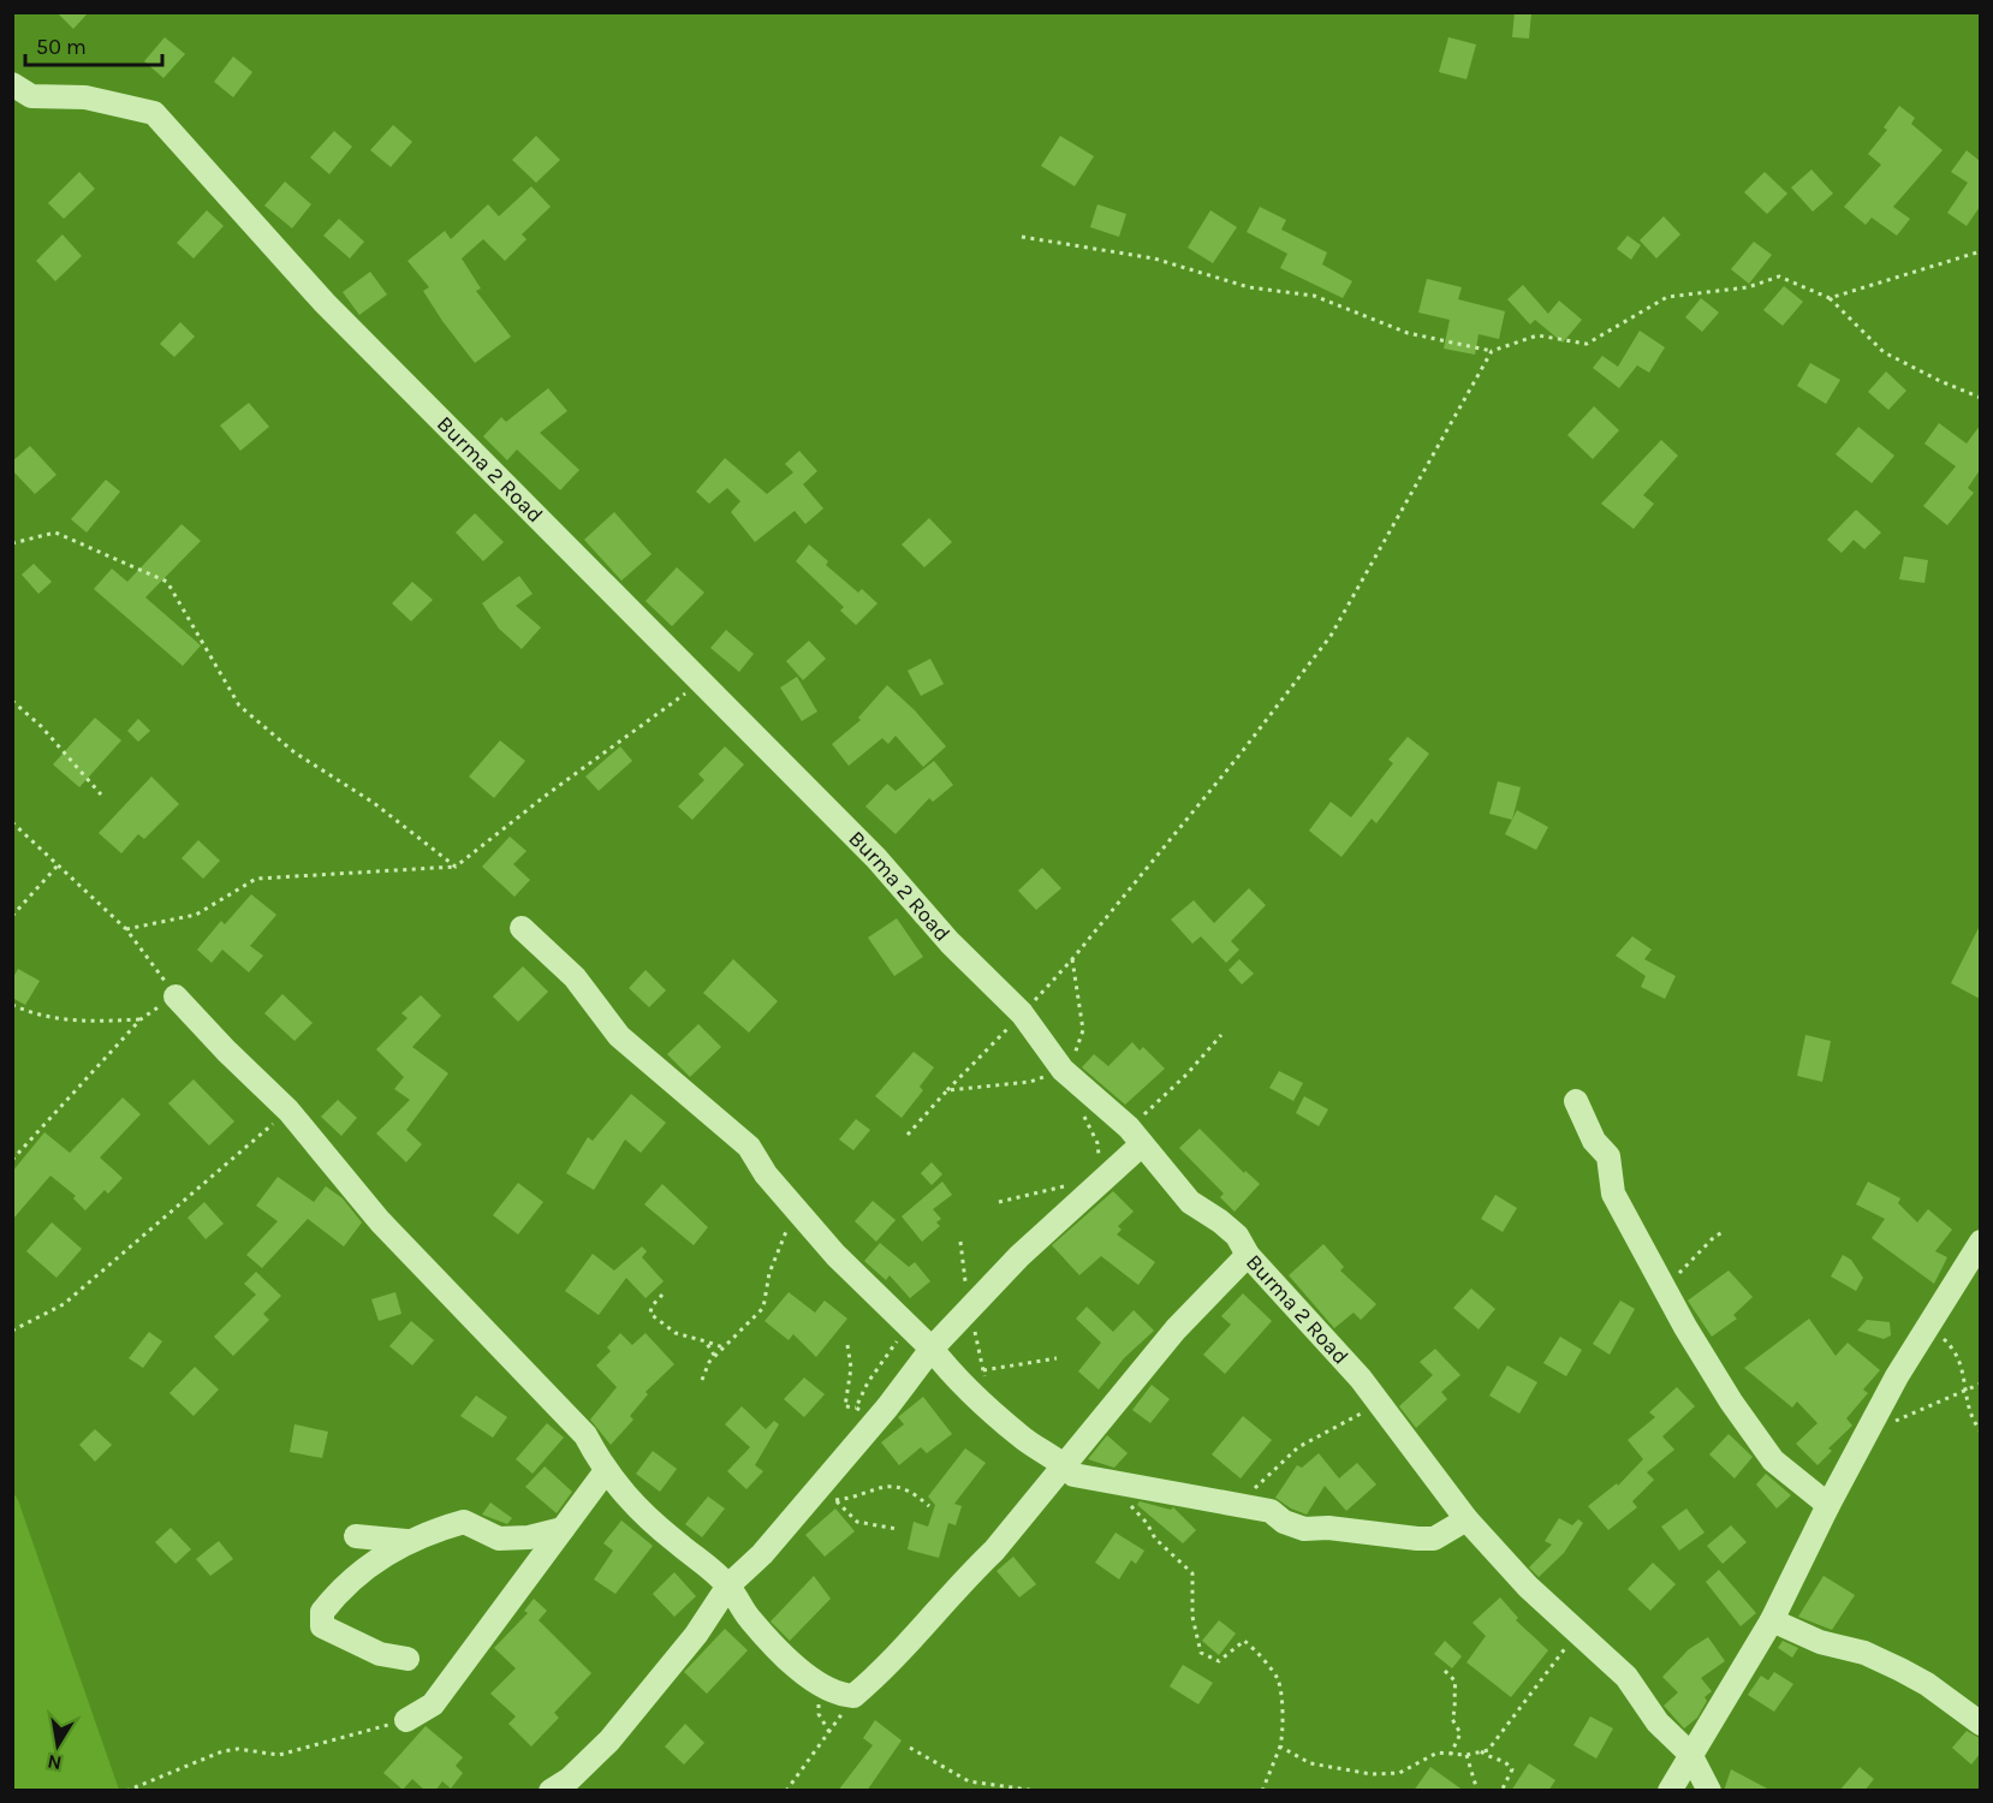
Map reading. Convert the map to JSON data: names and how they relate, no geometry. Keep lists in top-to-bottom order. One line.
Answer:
{"streets":{"street":["Burma 2 Road"]},"scale_bar":"50 m","north":"bottom"}
